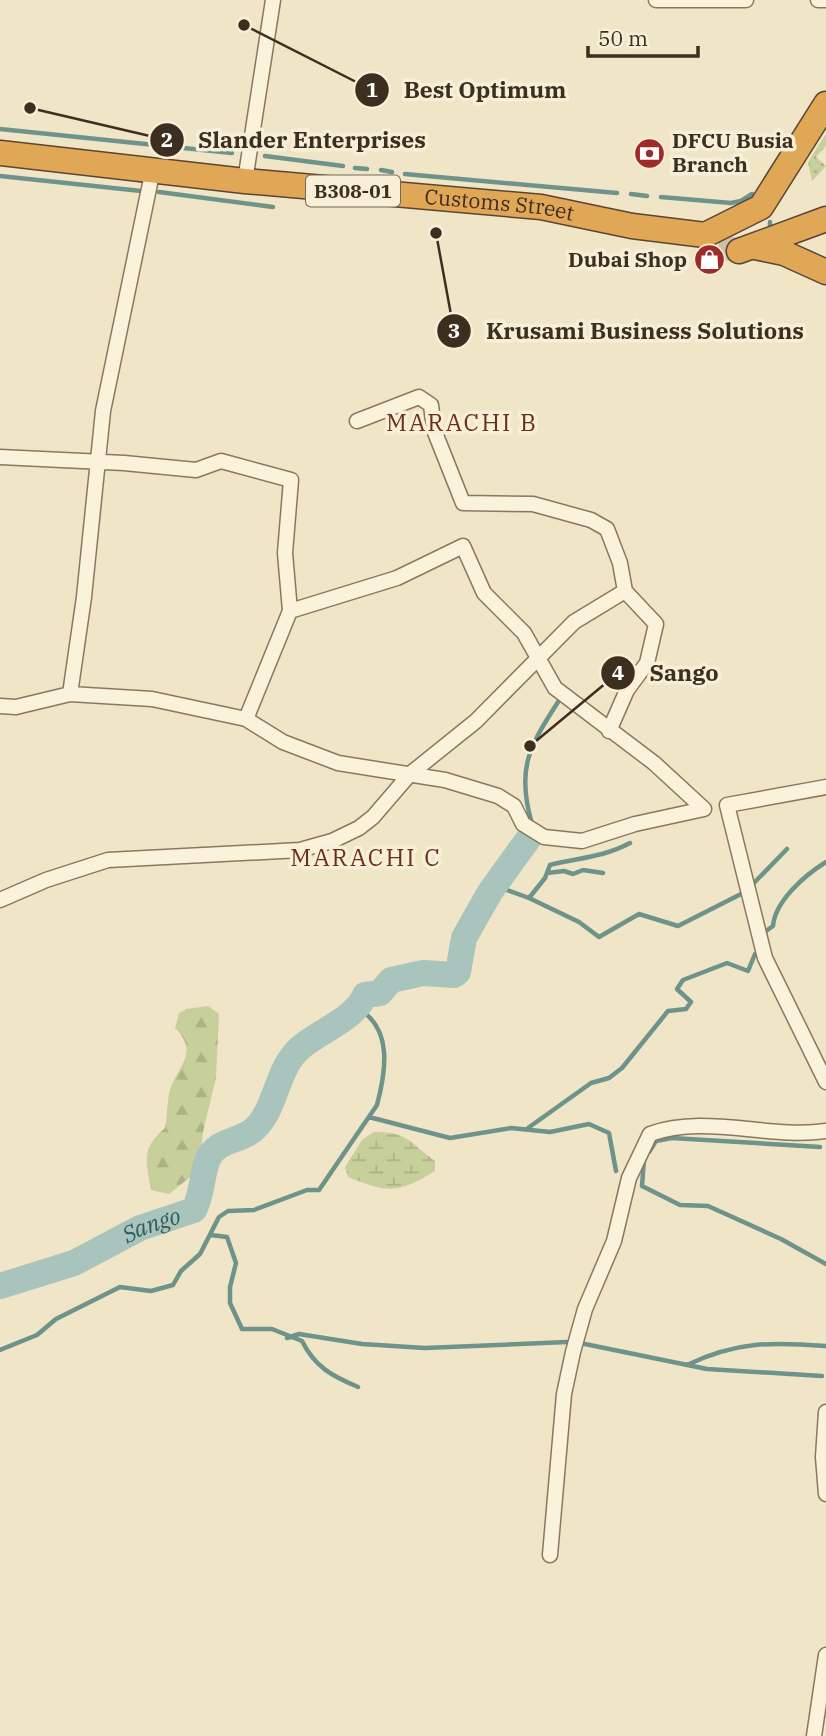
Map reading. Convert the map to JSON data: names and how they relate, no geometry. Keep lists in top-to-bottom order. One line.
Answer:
{"streets":{"highway":["B308-01","Customs Street"]},"districts":["MARACHI B","MARACHI C"],"water":["Sango"],"places":{"other":["Best Optimum","Slander Enterprises","Krusami Business Solutions","Sango"],"bank":["DFCU Busia Branch"],"shop":["Dubai Shop"]},"scale_bar":"50 m"}
